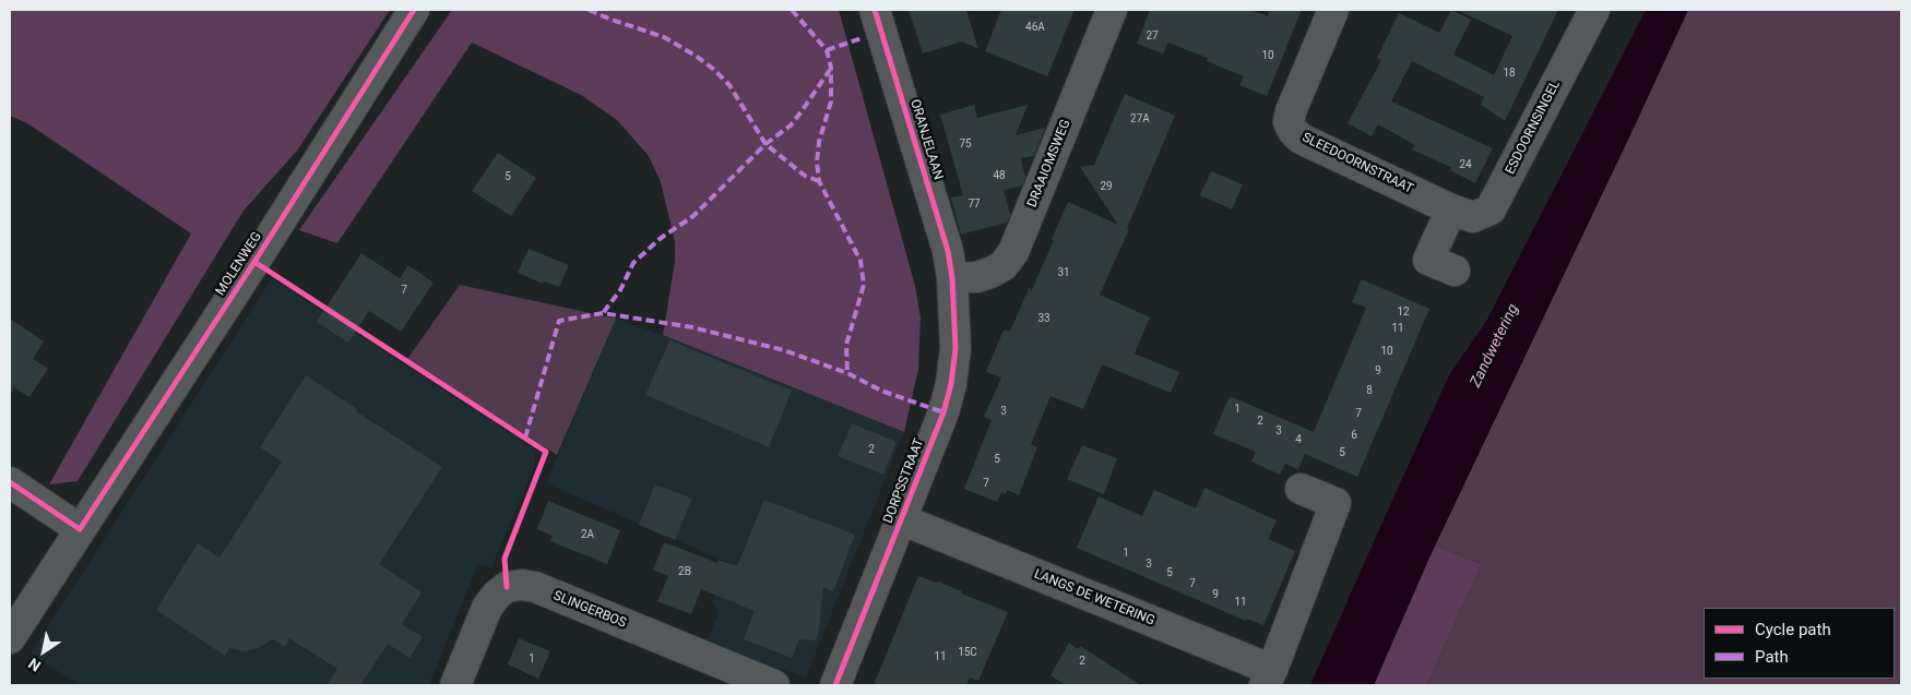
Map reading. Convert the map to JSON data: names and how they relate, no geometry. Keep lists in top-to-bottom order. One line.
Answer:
{"streets":{"street":["ESDOORNSINGEL","ORANJELAAN","DRAAIOMSWEG","SLEEDOORNSTRAAT","MOLENWEG","DORPSSTRAAT","LANGS DE WETERING","SLINGERBOS"]},"crossings":[["ESDOORNSINGEL","SLEEDOORNSTRAAT"],["ORANJELAAN","DRAAIOMSWEG"],["ORANJELAAN","DORPSSTRAAT"],["DRAAIOMSWEG","DORPSSTRAAT"],["DORPSSTRAAT","LANGS DE WETERING"]],"water":["Zandwetering"],"house_numbers":["46A","27","10","18","27A","75","24","48","5","29","77","31","7","12","33","11","10","9","8","1","3","7","2","3","6","4","2","5","5","7","2A","1","3","2B","5","7","9","11","15C","11","1","2"],"legend":["Cycle path","Path"],"north":"bottom left"}
